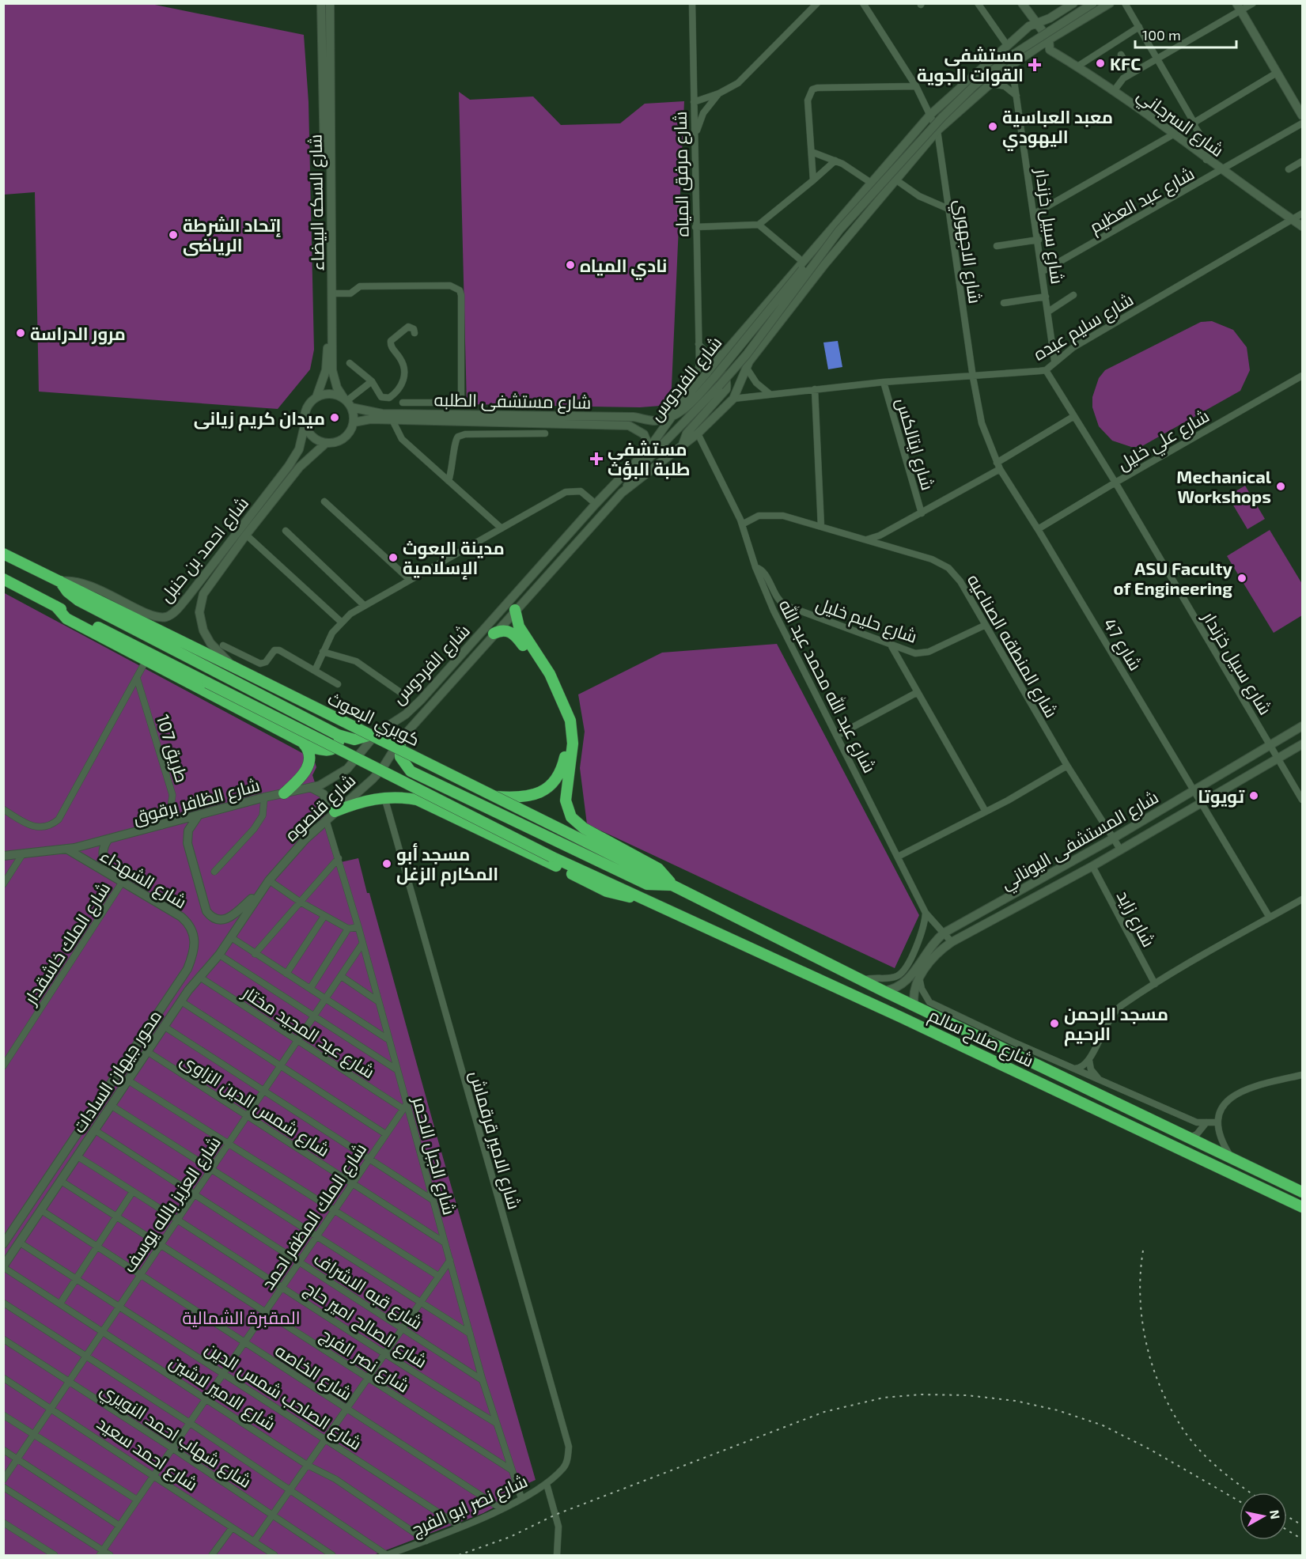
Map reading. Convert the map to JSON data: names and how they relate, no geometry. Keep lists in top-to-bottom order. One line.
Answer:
{"streets":{"highway":["كوبري البعوث","شارع صلاح سالم"],"main road":["شارع السرجاني","شارع السكه البيضاء","شارع الفردوس","شارع مستشفى الطلبه","شارع احمد بن حنبل","شارع الظافر برقوق","شارع قنصوه","شارع المستشفى اليوناني","شارع الشهداء","محور جيهان السادات"],"street":["شارع مرفق المياه","شارع عبد العظيم","شارع سبيل خزندار","شارع الاجهوري","شارع سليم عبده","شارع علي خليل","شارع ايتالكس","شارع حليم خليل","شارع 47","شارع المنطقه الصناعيه","شارع عبد الله محمد عبد الله","طريق 107","شارع زايد","شارع الملك خاشقدار","شارع عبد المجيد مختار","شارع شمس الدين الزاوى","شارع الامير قرقماش","شارع الجبل الاحمر","شارع العزيز بالله يوسف","شارع الملك المظفر احمد","شارع قبه الاشراف","شارع الصالح امير حاج","شارع نصر الفرج","شارع الخاصه","شارع الامير لاشين","شارع الصاحب شمس الدين","شارع شهاب احمد النويري","شارع احمد سعيد","شارع نصر ابو الفرج"]},"crossings":[["شارع السرجاني","شارع عبد العظيم"],["شارع السرجاني","شارع سليم عبده"],["شارع مرفق المياه","شارع الفردوس"],["شارع عبد العظيم","شارع سبيل خزندار"],["شارع السكه البيضاء","شارع مستشفى الطلبه"],["شارع السكه البيضاء","شارع احمد بن حنبل"],["شارع سبيل خزندار","شارع سليم عبده"],["شارع سبيل خزندار","شارع علي خليل"],["شارع سبيل خزندار","شارع المستشفى اليوناني"],["شارع الاجهوري","شارع سليم عبده"],["شارع الاجهوري","شارع الفردوس"],["شارع الاجهوري","شارع 47"],["شارع سليم عبده","شارع الفردوس"],["شارع سليم عبده","شارع ايتالكس"],["شارع سليم عبده","شارع 47"],["شارع الفردوس","شارع مستشفى الطلبه"],["شارع الفردوس","شارع عبد الله محمد عبد الله"],["شارع الفردوس","شارع الظافر برقوق"],["شارع الفردوس","شارع قنصوه"],["شارع مستشفى الطلبه","شارع احمد بن حنبل"],["شارع علي خليل","شارع 47"],["شارع احمد بن حنبل","كوبري البعوث"],["شارع حليم خليل","شارع المنطقه الصناعيه"],["شارع حليم خليل","شارع عبد الله محمد عبد الله"],["شارع 47","شارع المستشفى اليوناني"],["شارع المنطقه الصناعيه","شارع عبد الله محمد عبد الله"],["شارع المنطقه الصناعيه","شارع المستشفى اليوناني"],["شارع عبد الله محمد عبد الله","شارع المستشفى اليوناني"],["كوبري البعوث","شارع صلاح سالم"],["طريق 107","شارع الظافر برقوق"],["شارع الظافر برقوق","شارع الشهداء"],["شارع قنصوه","محور جيهان السادات"],["شارع قنصوه","شارع الجبل الاحمر"],["شارع المستشفى اليوناني","شارع زايد"],["شارع المستشفى اليوناني","شارع صلاح سالم"],["شارع الشهداء","شارع الملك خاشقدار"],["شارع الشهداء","محور جيهان السادات"],["شارع عبد المجيد مختار","محور جيهان السادات"],["شارع عبد المجيد مختار","شارع الجبل الاحمر"],["شارع عبد المجيد مختار","شارع العزيز بالله يوسف"],["شارع عبد المجيد مختار","شارع الملك المظفر احمد"],["محور جيهان السادات","شارع شمس الدين الزاوى"],["محور جيهان السادات","شارع قبه الاشراف"],["محور جيهان السادات","شارع الصالح امير حاج"],["محور جيهان السادات","شارع نصر الفرج"],["محور جيهان السادات","شارع الخاصه"],["محور جيهان السادات","شارع الامير لاشين"],["محور جيهان السادات","شارع الصاحب شمس الدين"],["شارع شمس الدين الزاوى","شارع الجبل الاحمر"],["شارع شمس الدين الزاوى","شارع العزيز بالله يوسف"],["شارع شمس الدين الزاوى","شارع الملك المظفر احمد"],["شارع الامير قرقماش","شارع نصر ابو الفرج"],["شارع الجبل الاحمر","شارع العزيز بالله يوسف"],["شارع الجبل الاحمر","شارع الملك المظفر احمد"],["شارع الجبل الاحمر","شارع قبه الاشراف"],["شارع الجبل الاحمر","شارع الصالح امير حاج"],["شارع الجبل الاحمر","شارع نصر الفرج"],["شارع الجبل الاحمر","شارع نصر ابو الفرج"],["شارع العزيز بالله يوسف","شارع قبه الاشراف"],["شارع العزيز بالله يوسف","شارع الصالح امير حاج"],["شارع العزيز بالله يوسف","شارع نصر الفرج"],["شارع العزيز بالله يوسف","شارع الخاصه"],["شارع العزيز بالله يوسف","شارع الامير لاشين"],["شارع العزيز بالله يوسف","شارع الصاحب شمس الدين"],["شارع العزيز بالله يوسف","شارع شهاب احمد النويري"],["شارع العزيز بالله يوسف","شارع احمد سعيد"],["شارع الملك المظفر احمد","شارع قبه الاشراف"],["شارع الملك المظفر احمد","شارع الصالح امير حاج"],["شارع الملك المظفر احمد","شارع نصر الفرج"],["شارع الملك المظفر احمد","شارع الخاصه"],["شارع الملك المظفر احمد","شارع الامير لاشين"],["شارع الملك المظفر احمد","شارع الصاحب شمس الدين"],["شارع الملك المظفر احمد","شارع شهاب احمد النويري"],["شارع الملك المظفر احمد","شارع احمد سعيد"],["شارع الخاصه","شارع نصر ابو الفرج"],["شارع الامير لاشين","شارع نصر ابو الفرج"],["شارع الصاحب شمس الدين","شارع نصر ابو الفرج"]],"parks":["المقبرة الشمالية"],"places":{"other":["KFC","معبد العباسية اليهودي","إتحاد الشرطة الرياضى","نادي المياه","مرور الدراسة","ميدان كريم زيانى","Mechanical Workshops","مدينة البعوث الإسلامية","ASU Faculty of Engineering","تويوتا","مسجد أبو المكارم الزغل","مسجد الرحمن الرحيم"],"health":["مستشفى القوات الجوية","مستشفى طلبة البؤث"]},"scale_bar":"100 m","north":"right"}
